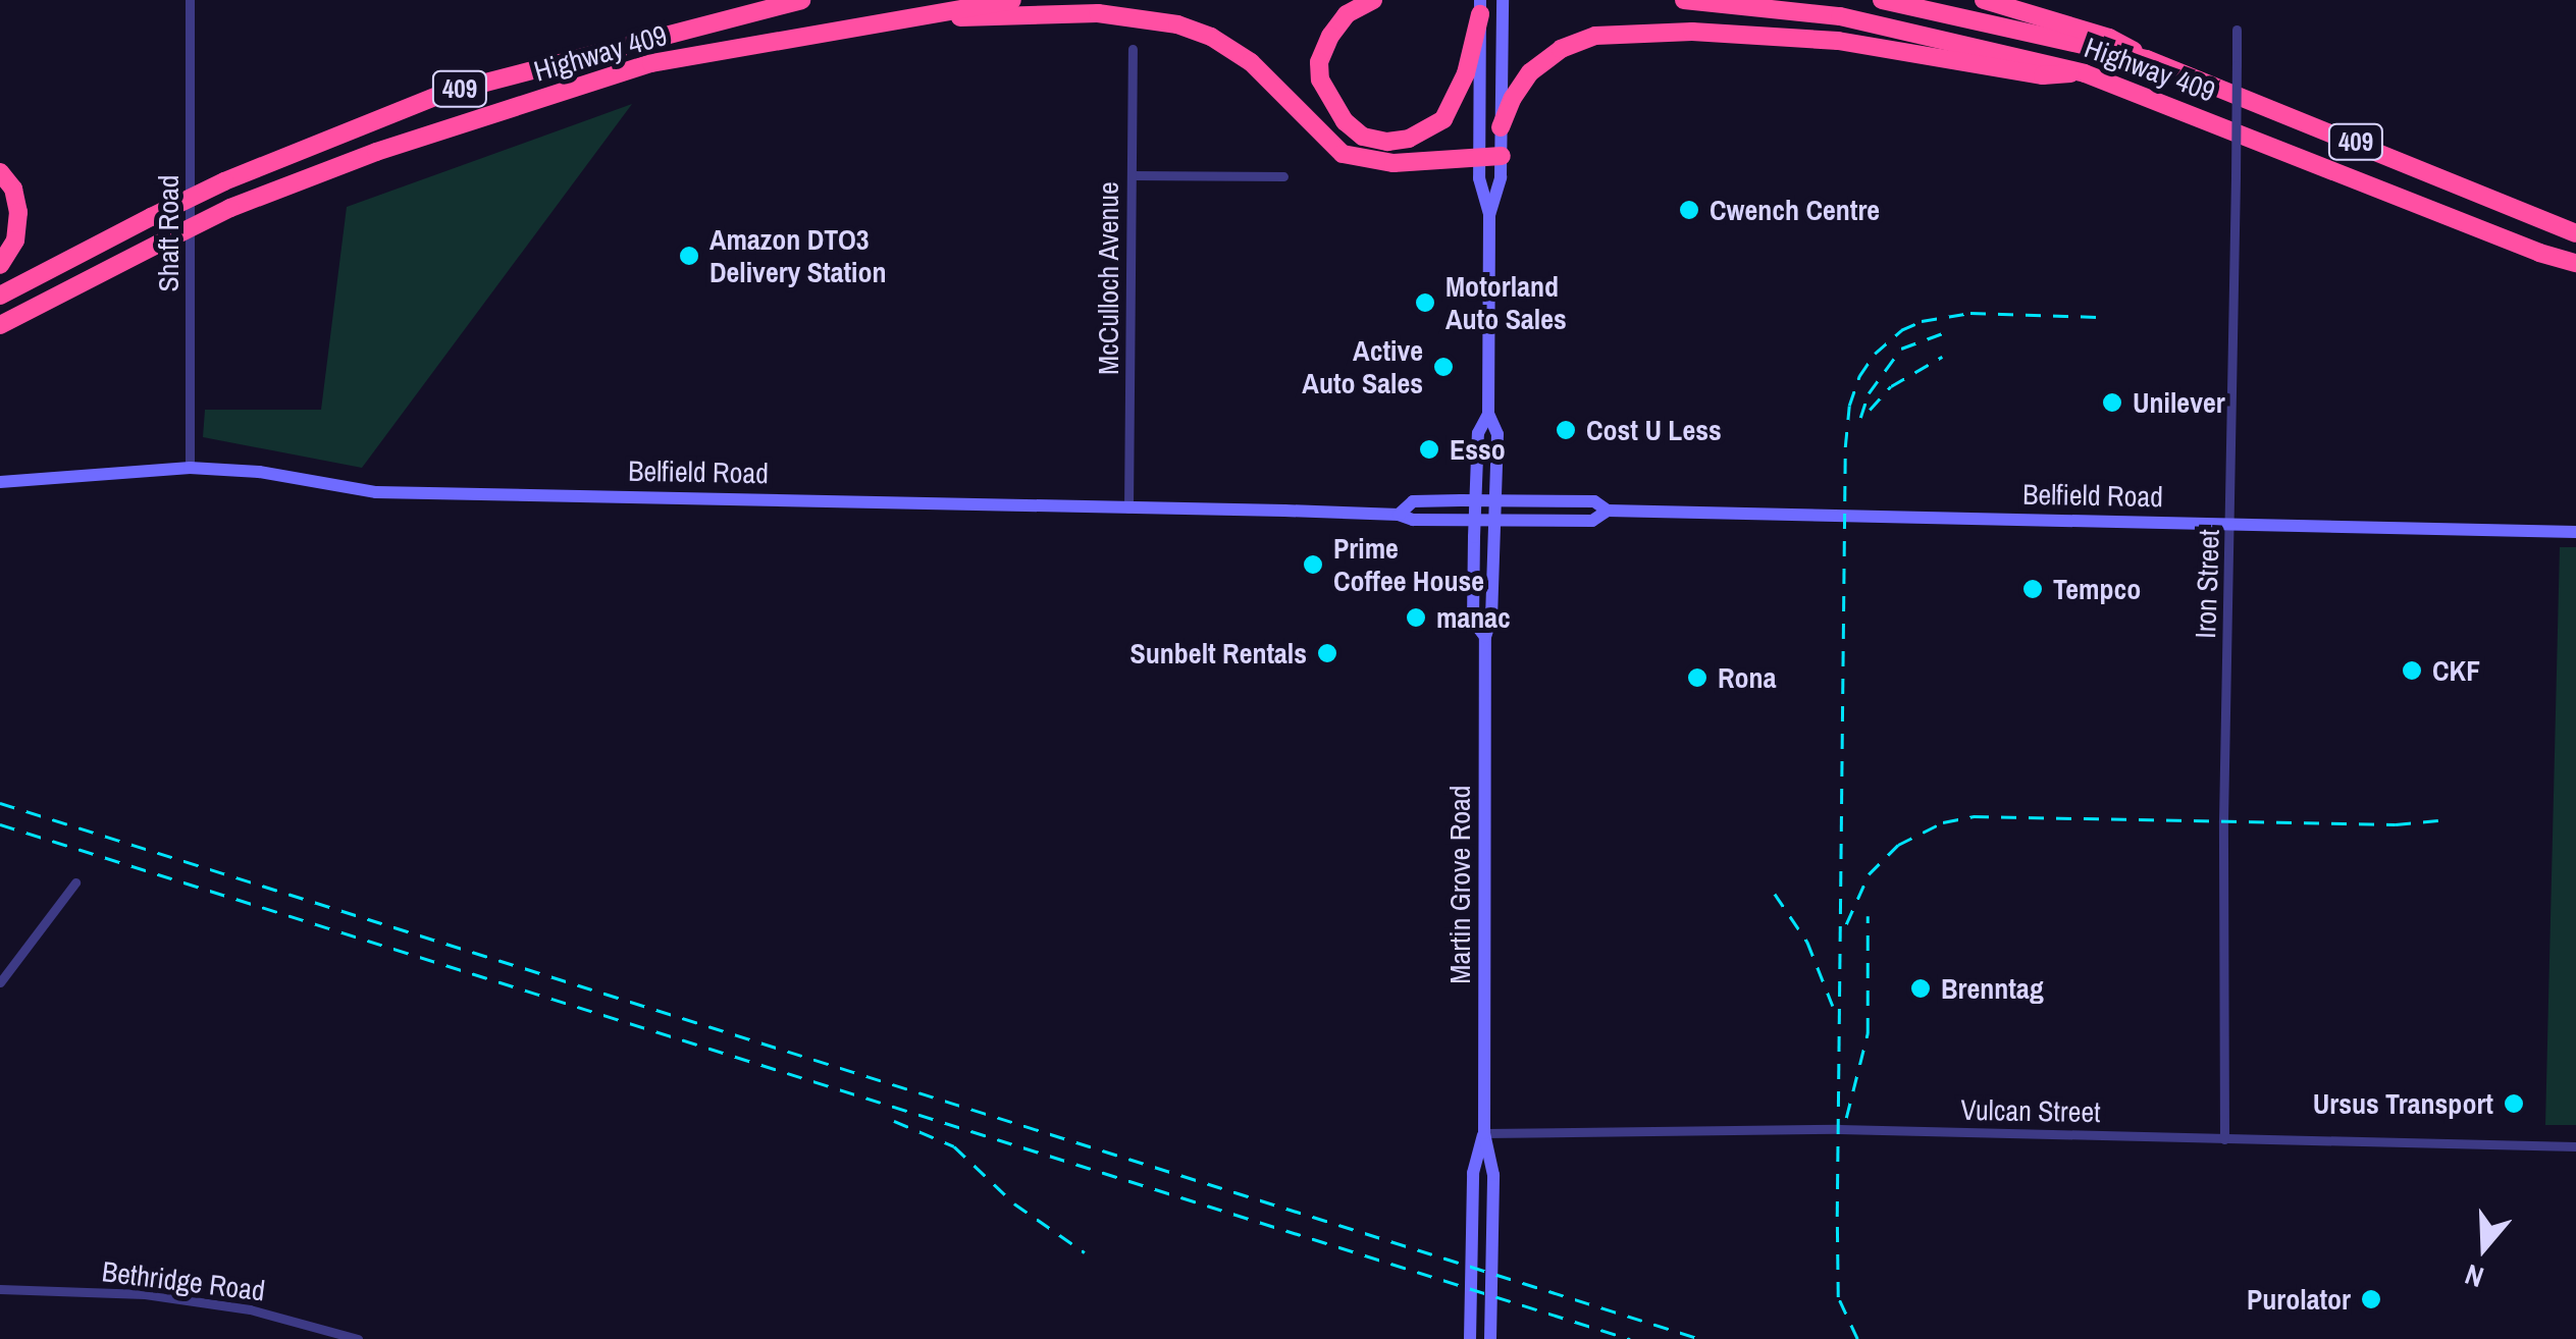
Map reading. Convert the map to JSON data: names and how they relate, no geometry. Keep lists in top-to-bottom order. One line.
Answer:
{"streets":{"highway":["Highway 409","409"],"main road":["Belfield Road","Martin Grove Road"],"street":["Shaft Road","McCulloch Avenue","Iron Street","Vulcan Street","Bethridge Road"]},"crossings":[["Shaft Road","Belfield Road"],["McCulloch Avenue","Belfield Road"],["Belfield Road","Iron Street"],["Belfield Road","Martin Grove Road"],["Iron Street","Vulcan Street"],["Martin Grove Road","Vulcan Street"]],"places":["Cwench Centre","Amazon DTO3 Delivery Station","Motorland Auto Sales","Active Auto Sales","Unilever","Cost U Less","Esso","Prime Coffee House","Tempco","manac","Sunbelt Rentals","CKF","Rona","Brenntag","Ursus Transport","Purolator"],"north":"bottom"}
